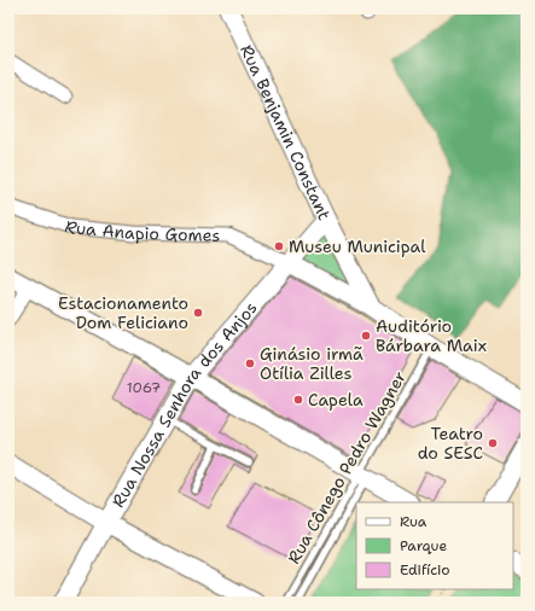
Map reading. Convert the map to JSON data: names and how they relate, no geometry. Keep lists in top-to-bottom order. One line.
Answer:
{"streets":{"street":["Rua Benjamin Constant","Rua Anapio Gomes","Rua Nossa Senhora dos Anjos"],"lane":["Rua Cônego Pedro Wagner"]},"crossings":[["Rua Benjamin Constant","Rua Anapio Gomes"],["Rua Benjamin Constant","Rua Nossa Senhora dos Anjos"],["Rua Anapio Gomes","Rua Nossa Senhora dos Anjos"],["Rua Anapio Gomes","Rua Cônego Pedro Wagner"]],"places":["Museu Municipal","Estacionamento Dom Feliciano","Auditório Bárbara Maix","Ginásio irmã Otília Zilles","Capela","Teatro do SESC"],"house_numbers":["1067"],"legend":["Rua","Parque","Edifício"]}
